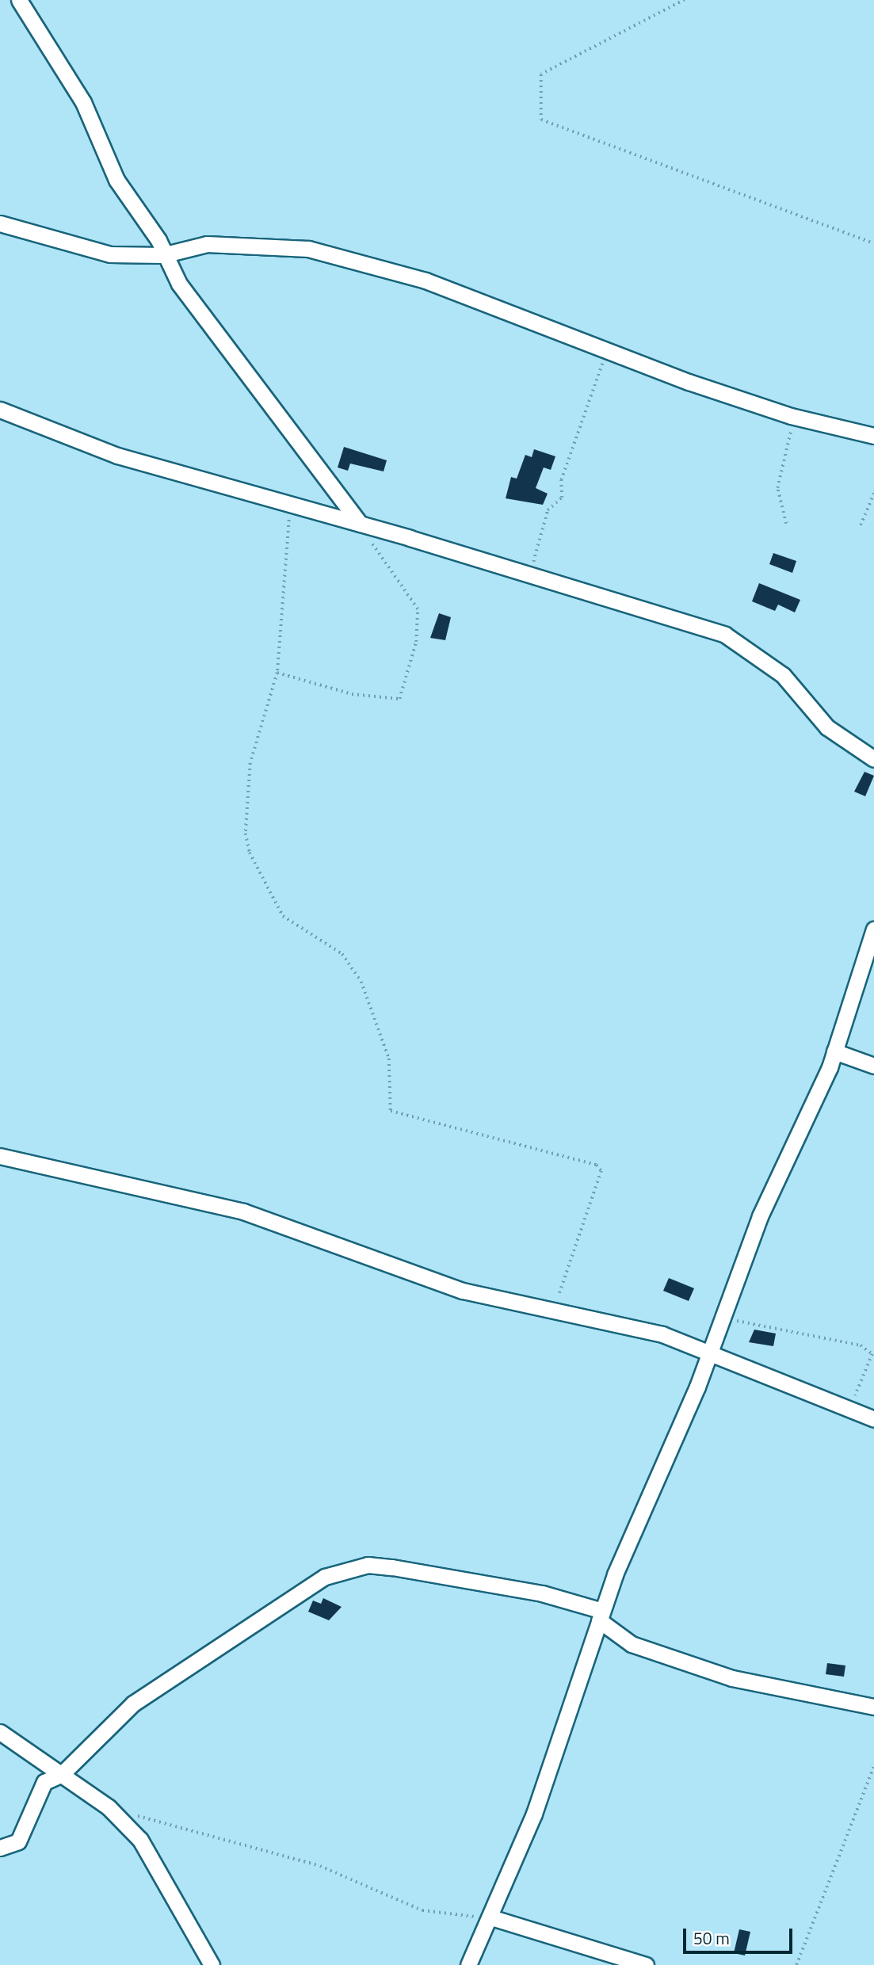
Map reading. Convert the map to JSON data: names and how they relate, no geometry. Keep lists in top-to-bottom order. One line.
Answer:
{"scale_bar":"50 m"}
